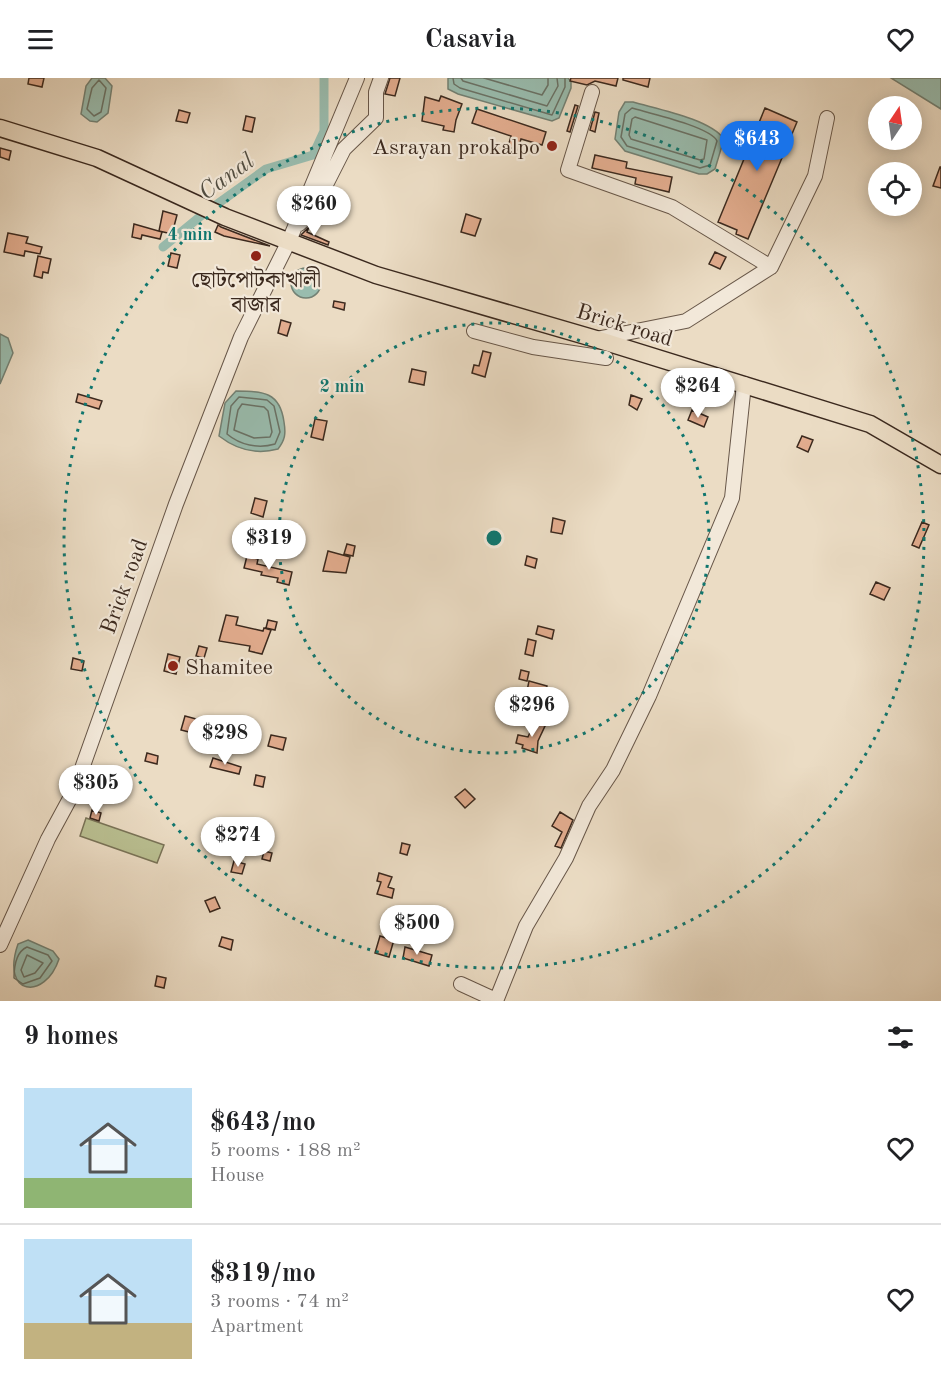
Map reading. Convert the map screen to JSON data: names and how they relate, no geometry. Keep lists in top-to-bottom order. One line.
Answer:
{"streets":{"main road":["Brick road"]},"water":["Canal"],"places":["Asrayan prokalpo","ছোটপোটকাখালী বাজার","Shamitee"],"north":"top","page":{"header":"Casavia","price":["$643","$260","$264","$319","$296","$298","$305","$274","$500"],"heading":"9 homes","list":[{"name":"$643/mo","note":"5 rooms · 188 m² · House"},{"name":"$319/mo","note":"3 rooms · 74 m² · Apartment"}]},"rings":["4 min","2 min"]}
